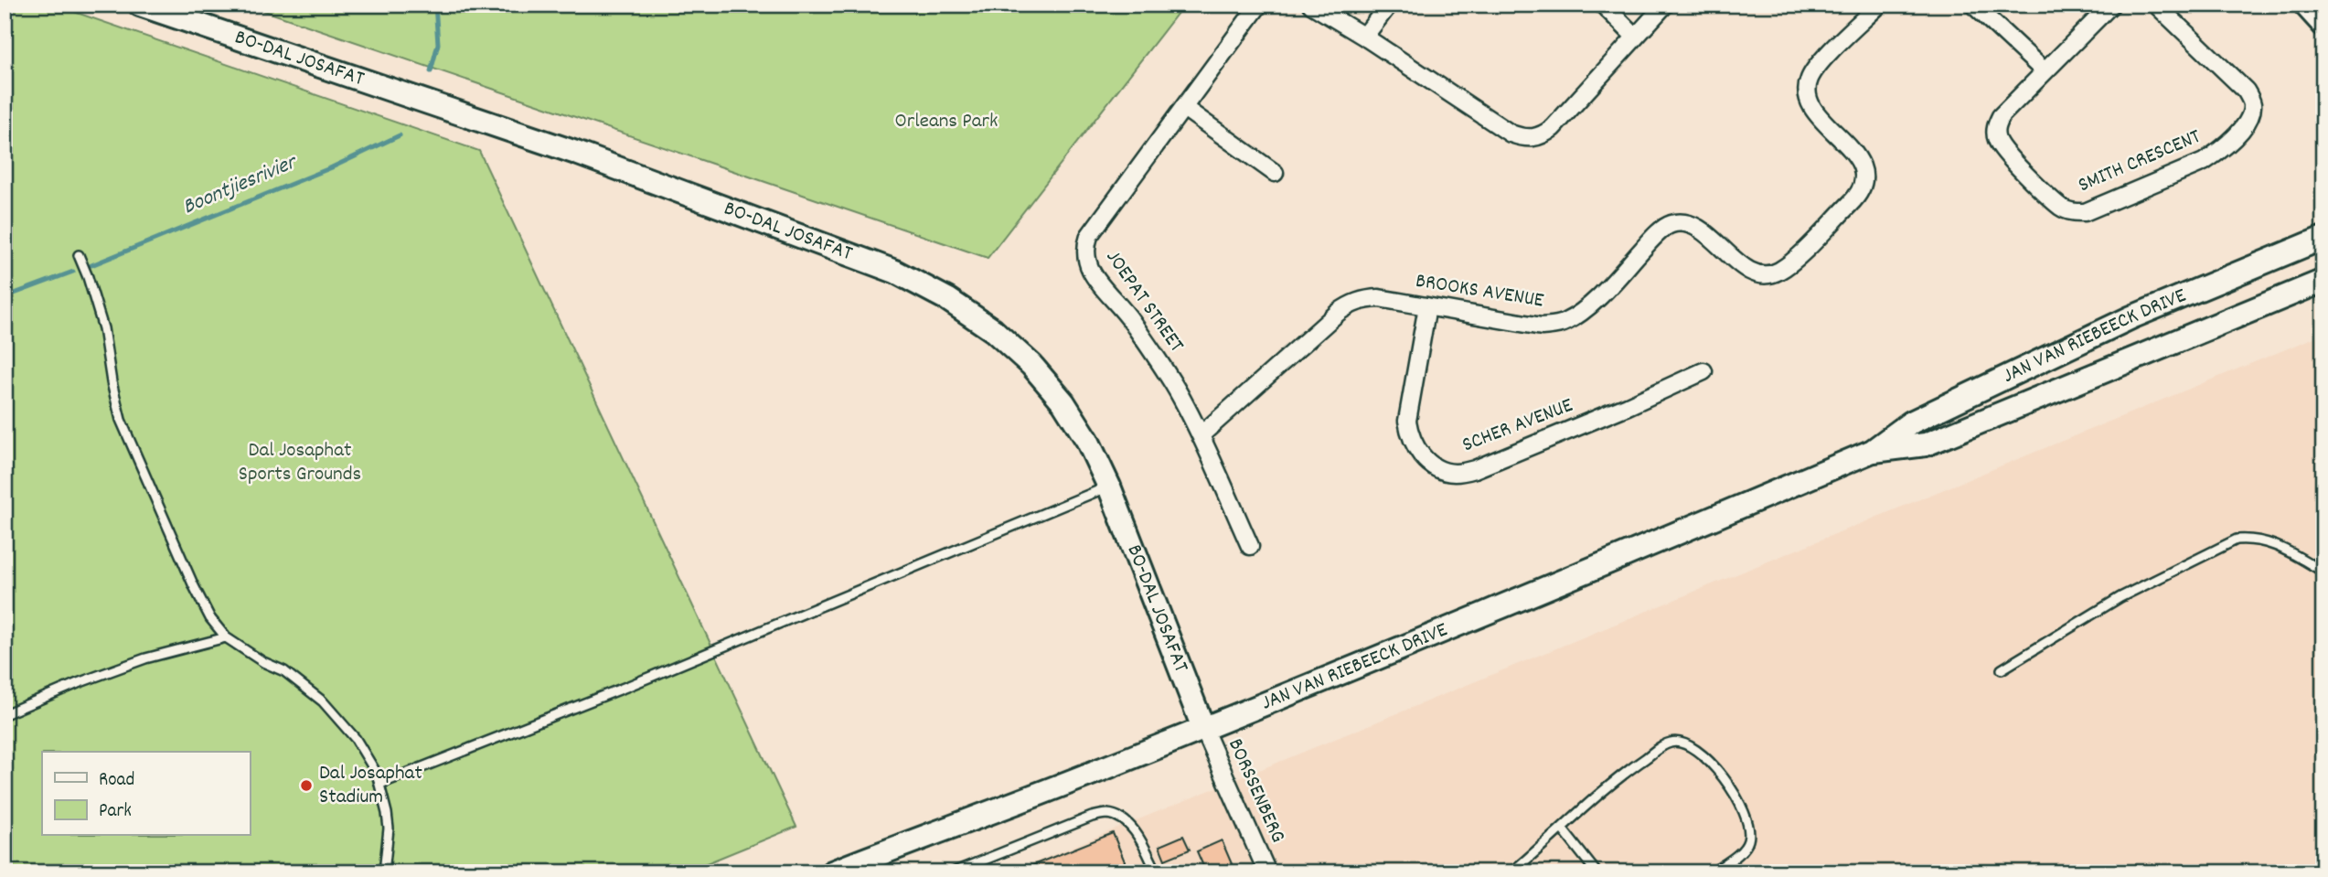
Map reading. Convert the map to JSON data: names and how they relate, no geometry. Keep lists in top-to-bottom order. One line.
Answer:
{"streets":{"main road":["BO-DAL JOSAFAT","JAN VAN RIEBEECK DRIVE"],"street":["SMITH CRESCENT","BROOKS AVENUE","JOEPAT STREET","SCHER AVENUE","BORSSENBERG"]},"crossings":[["BO-DAL JOSAFAT","JAN VAN RIEBEECK DRIVE"],["BO-DAL JOSAFAT","BORSSENBERG"],["BROOKS AVENUE","JOEPAT STREET"],["BROOKS AVENUE","SCHER AVENUE"],["JAN VAN RIEBEECK DRIVE","BORSSENBERG"]],"water":["Boontjiesrivier"],"parks":["Orleans Park","Dal Josaphat Sports Grounds"],"places":["Dal Josaphat Stadium"],"legend":["Road","Park"]}
